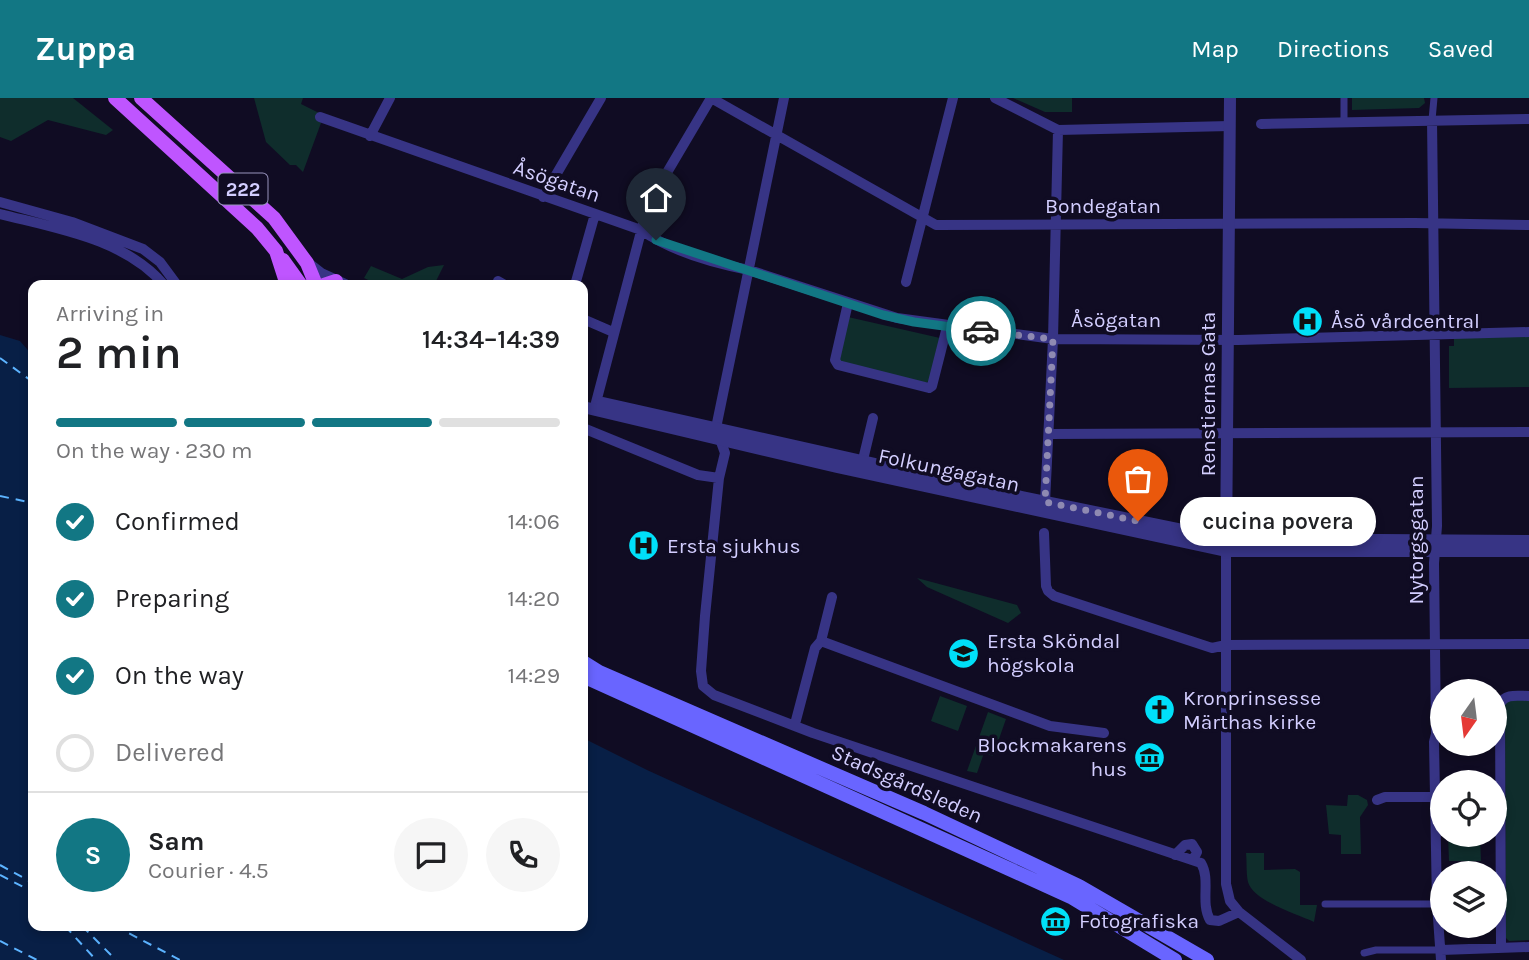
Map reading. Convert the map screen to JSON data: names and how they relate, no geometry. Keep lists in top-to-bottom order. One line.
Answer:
{"streets":{"main road":["222","Stadsgårdsleden"],"street":["Åsögatan","Bondegatan","Renstiernas Gata","Folkungagatan","Nytorgsgatan"]},"crossings":[["Åsögatan","Renstiernas Gata"],["Åsögatan","Nytorgsgatan"],["Bondegatan","Renstiernas Gata"],["Bondegatan","Nytorgsgatan"],["Renstiernas Gata","Folkungagatan"],["Folkungagatan","Nytorgsgatan"]],"places":{"hospital":["Åsö vårdcentral","Ersta sjukhus"],"other":["cucina povera"],"school or university":["Ersta Sköndal högskola"],"church":["Kronprinsesse Märthas kirke"],"museum":["Blockmakarens hus","Fotografiska"]},"north":"bottom","page":{"header":"Zuppa","nav":["Map","Directions","Saved"],"heading":["2 min","Arriving in","14:34–14:39"],"panel":["Sam","Courier · 4.5"],"bar":"On the way · 230 m","list":[["Confirmed","14:06"],["Preparing","14:20"],["On the way","14:29"],"Delivered"],"bubble":"cucina povera","round":"S"}}
